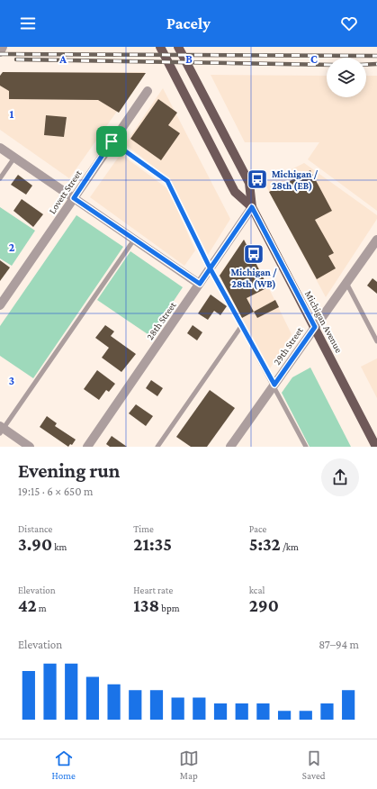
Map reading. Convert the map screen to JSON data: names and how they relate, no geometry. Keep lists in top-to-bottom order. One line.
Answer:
{"streets":{"main road":["Michigan Avenue"],"street":["Lovett Street","28th Street","29th Street"]},"crossings":[["28th Street","Michigan Avenue"],["Michigan Avenue","29th Street"]],"places":{"bus stop":["Michigan / 28th (EB)","Michigan / 28th (WB)"]},"page":{"header":"Pacely","heading":["Evening run","19:15 · 6 × 650 m"],"stats":[["Distance","3.90 km"],["Time","21:35"],["Pace","5:32 /km"],["Elevation","42 m"],["Heart rate","138 bpm"],["kcal","290"]],"chart":["Elevation","87–94 m"],"tabs":["Home","Map","Saved"]},"grid":{"columns":["A","B","C"],"rows":["1","2","3"]}}
